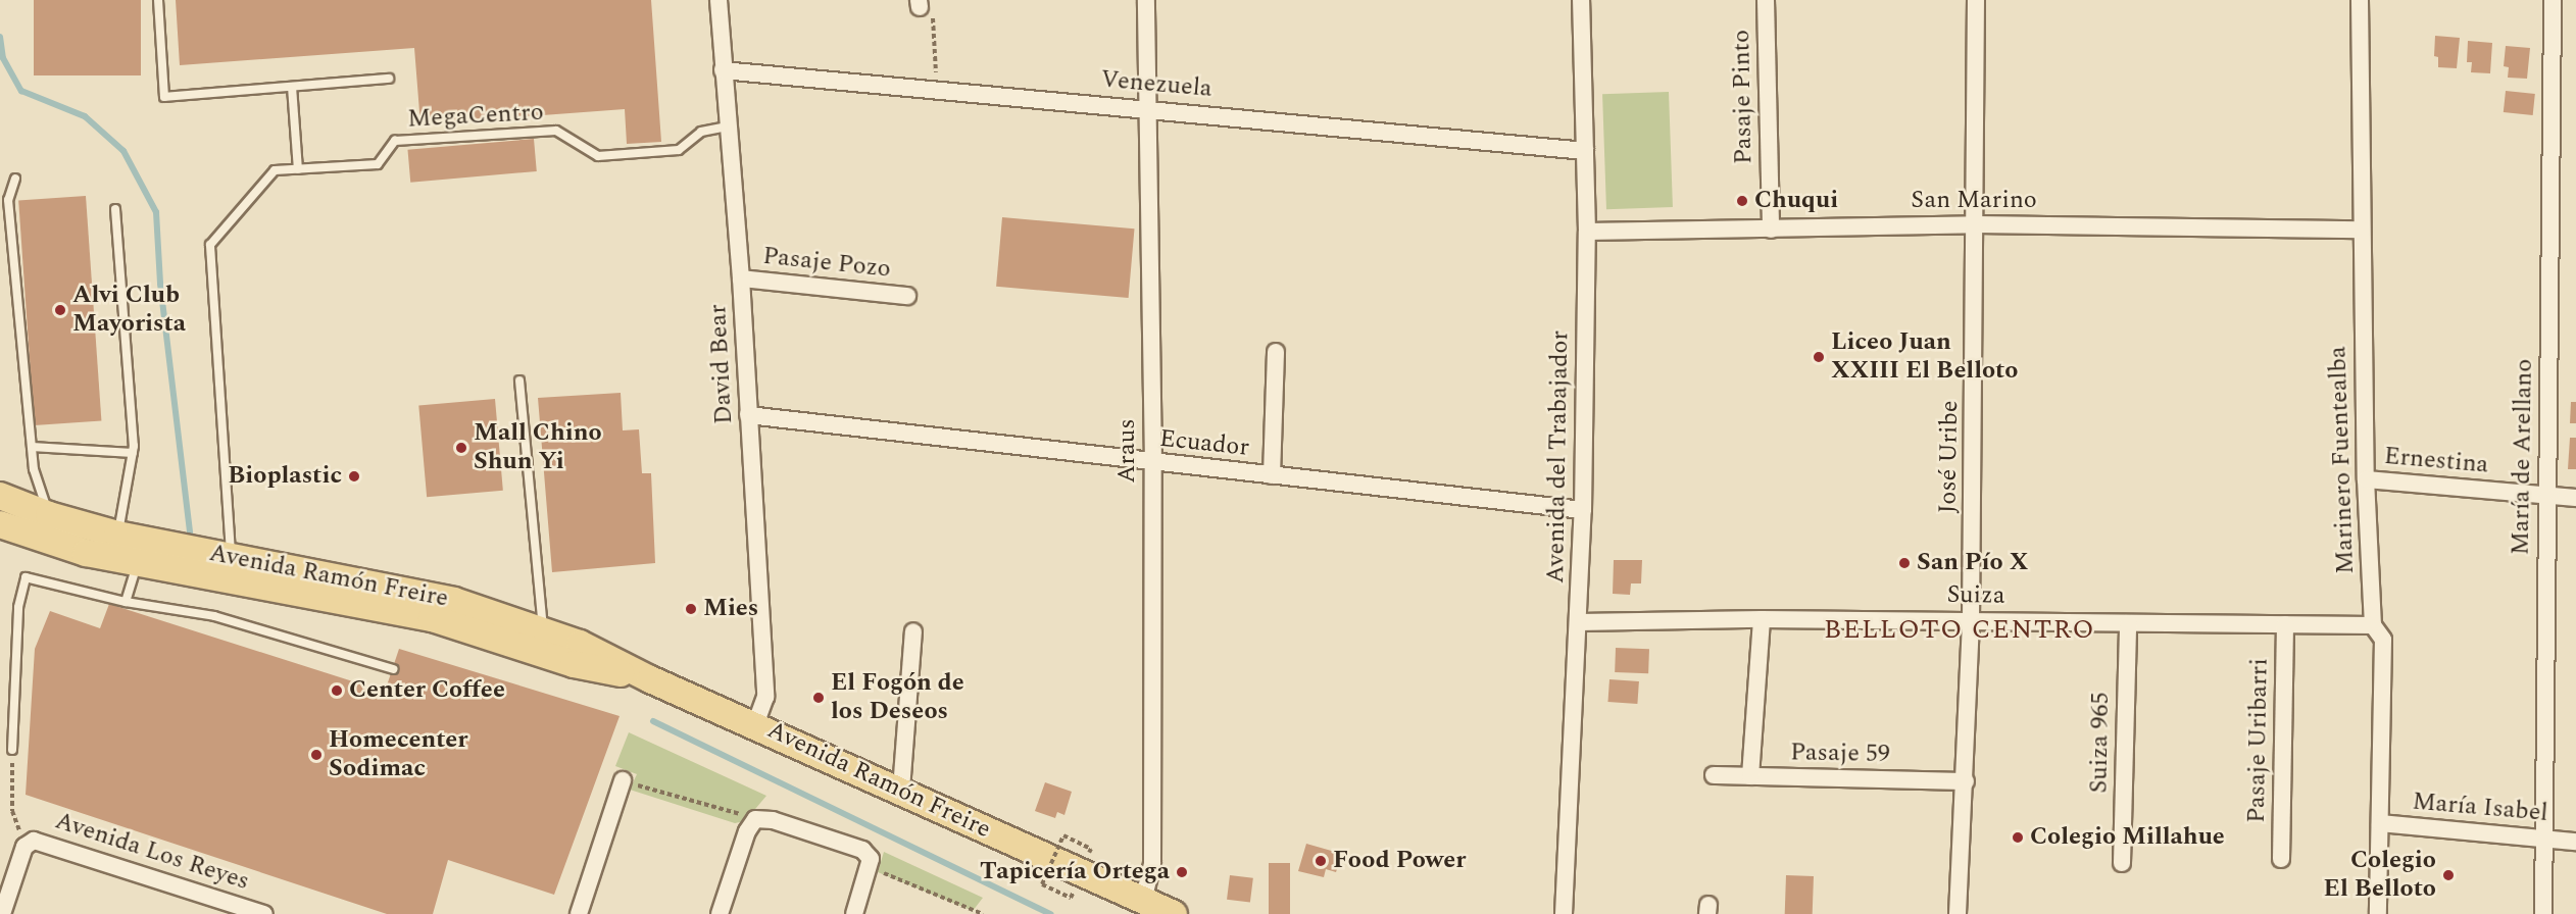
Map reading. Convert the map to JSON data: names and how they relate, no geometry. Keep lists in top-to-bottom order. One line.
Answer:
{"streets":{"main road":["Avenida Ramón Freire"],"street":["Venezuela","Pasaje Pinto","San Marino","Pasaje Pozo","David Bear","Ecuador","Araus","Avenida del Trabajador","José Uribe","María de Arellano","Marinero Fuentealba","Ernestina","Suiza","Pasaje Uribarri","Suiza 965","Pasaje 59","María Isabel","Avenida Los Reyes"],"lane":["MegaCentro"]},"crossings":[["Venezuela","David Bear"],["Venezuela","Araus"],["Venezuela","Avenida del Trabajador"],["Pasaje Pinto","San Marino"],["MegaCentro","David Bear"],["MegaCentro","Avenida Ramón Freire"],["San Marino","Avenida del Trabajador"],["San Marino","José Uribe"],["San Marino","Marinero Fuentealba"],["Pasaje Pozo","David Bear"],["David Bear","Ecuador"],["David Bear","Avenida Ramón Freire"],["Ecuador","Araus"],["Ecuador","Avenida del Trabajador"],["Araus","Avenida Ramón Freire"],["Avenida del Trabajador","Suiza"],["José Uribe","Suiza"],["José Uribe","Pasaje 59"],["María de Arellano","Ernestina"],["María de Arellano","María Isabel"],["Marinero Fuentealba","Ernestina"],["Marinero Fuentealba","Suiza"],["Marinero Fuentealba","María Isabel"],["Suiza","Pasaje Uribarri"],["Suiza","Suiza 965"]],"districts":["BELLOTO CENTRO"],"places":["Chuqui","Alvi Club Mayorista","Liceo Juan XXIII El Belloto","Mall Chino Shun Yi","Bioplastic","San Pío X","Mies","Center Coffee","El Fogón de los Deseos","Homecenter Sodimac","Colegio Millahue","Food Power","Tapicería Ortega","Colegio El Belloto"]}
